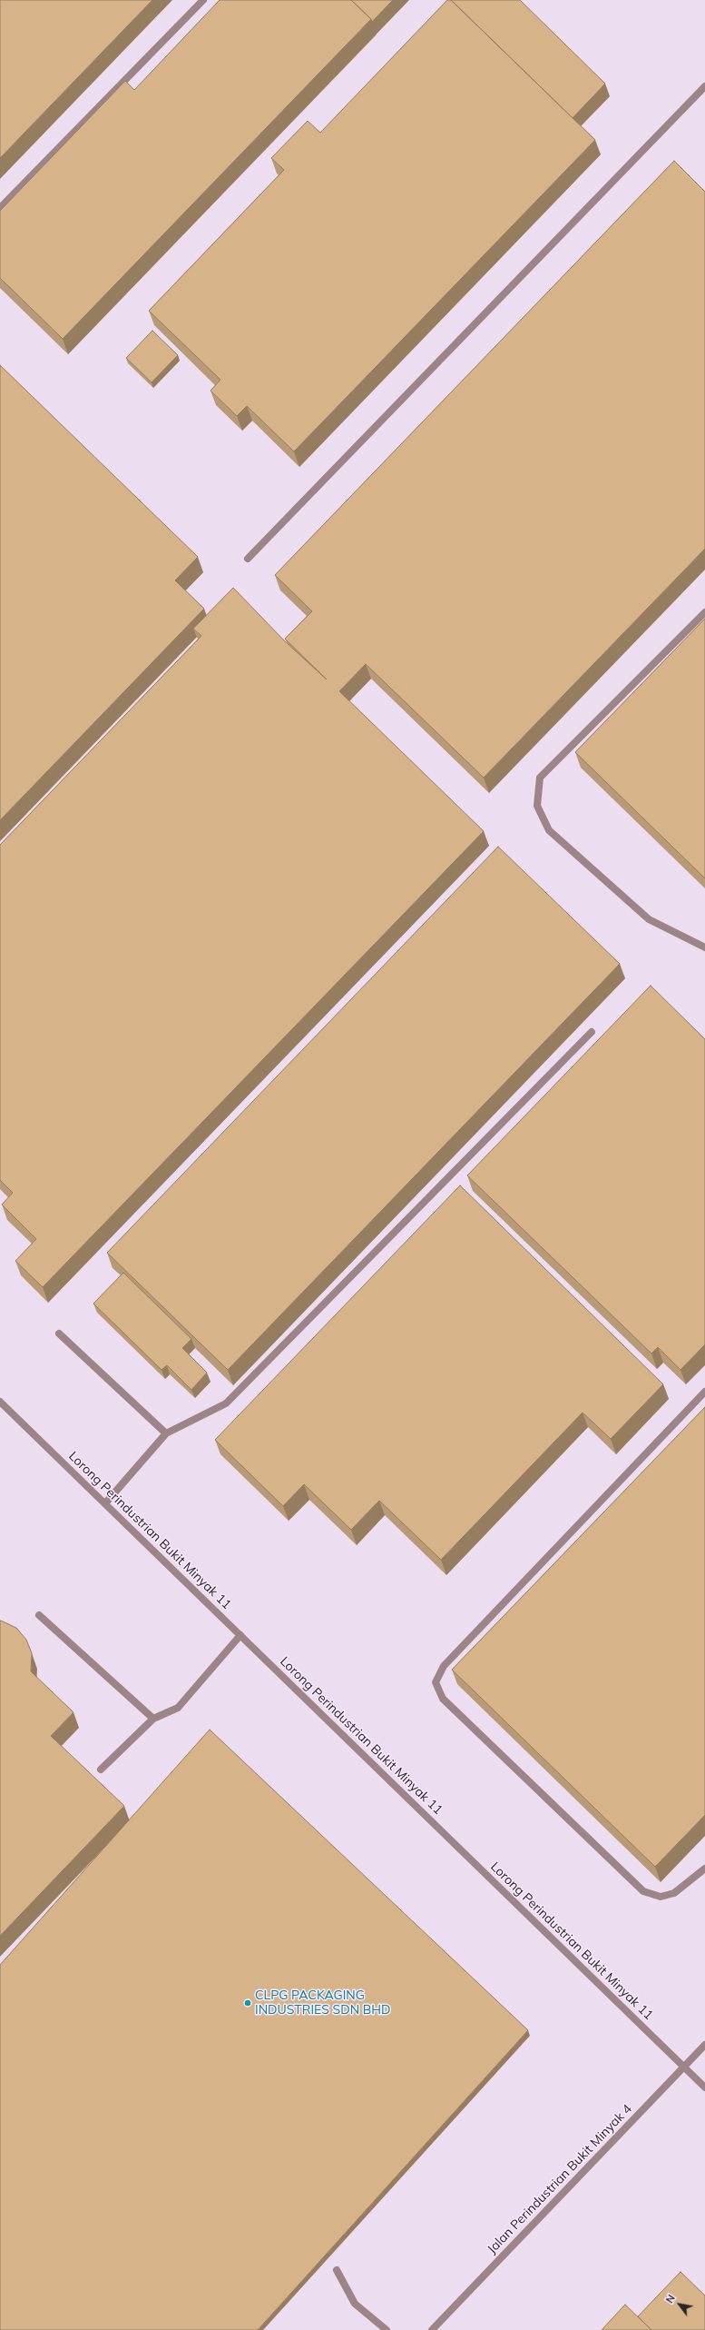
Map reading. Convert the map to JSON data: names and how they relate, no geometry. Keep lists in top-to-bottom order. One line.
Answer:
{"streets":{"street":["Lorong Perindustrian Bukit Minyak 11","Jalan Perindustrian Bukit Minyak 4"]},"crossings":[["Lorong Perindustrian Bukit Minyak 11","Jalan Perindustrian Bukit Minyak 4"]],"places":["CLPG PACKAGING INDUSTRIES SDN BHD"],"north":"top left"}
